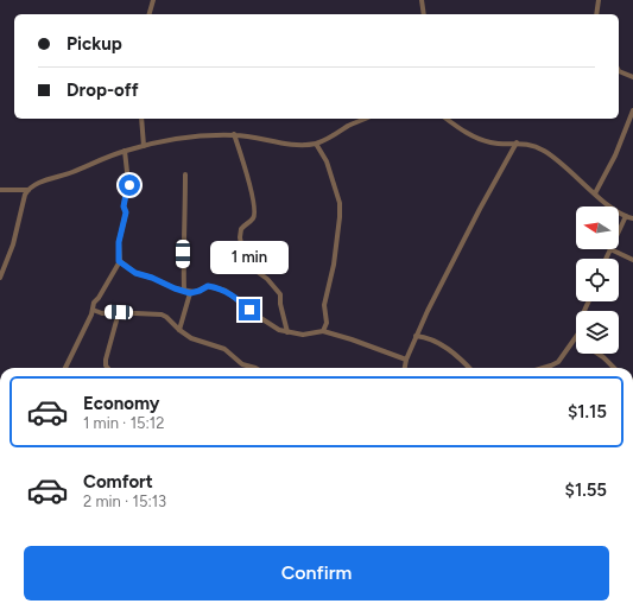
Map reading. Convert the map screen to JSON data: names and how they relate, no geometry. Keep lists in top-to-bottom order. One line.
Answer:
{"north":"left","page":{"banner":["Pickup","Drop-off"],"bubble":"1 min","list":[{"name":"Economy","note":"1 min · 15:12","value":"$1.15"},{"name":"Comfort","note":"2 min · 15:13","value":"$1.55"}],"buttons":"Confirm"}}
